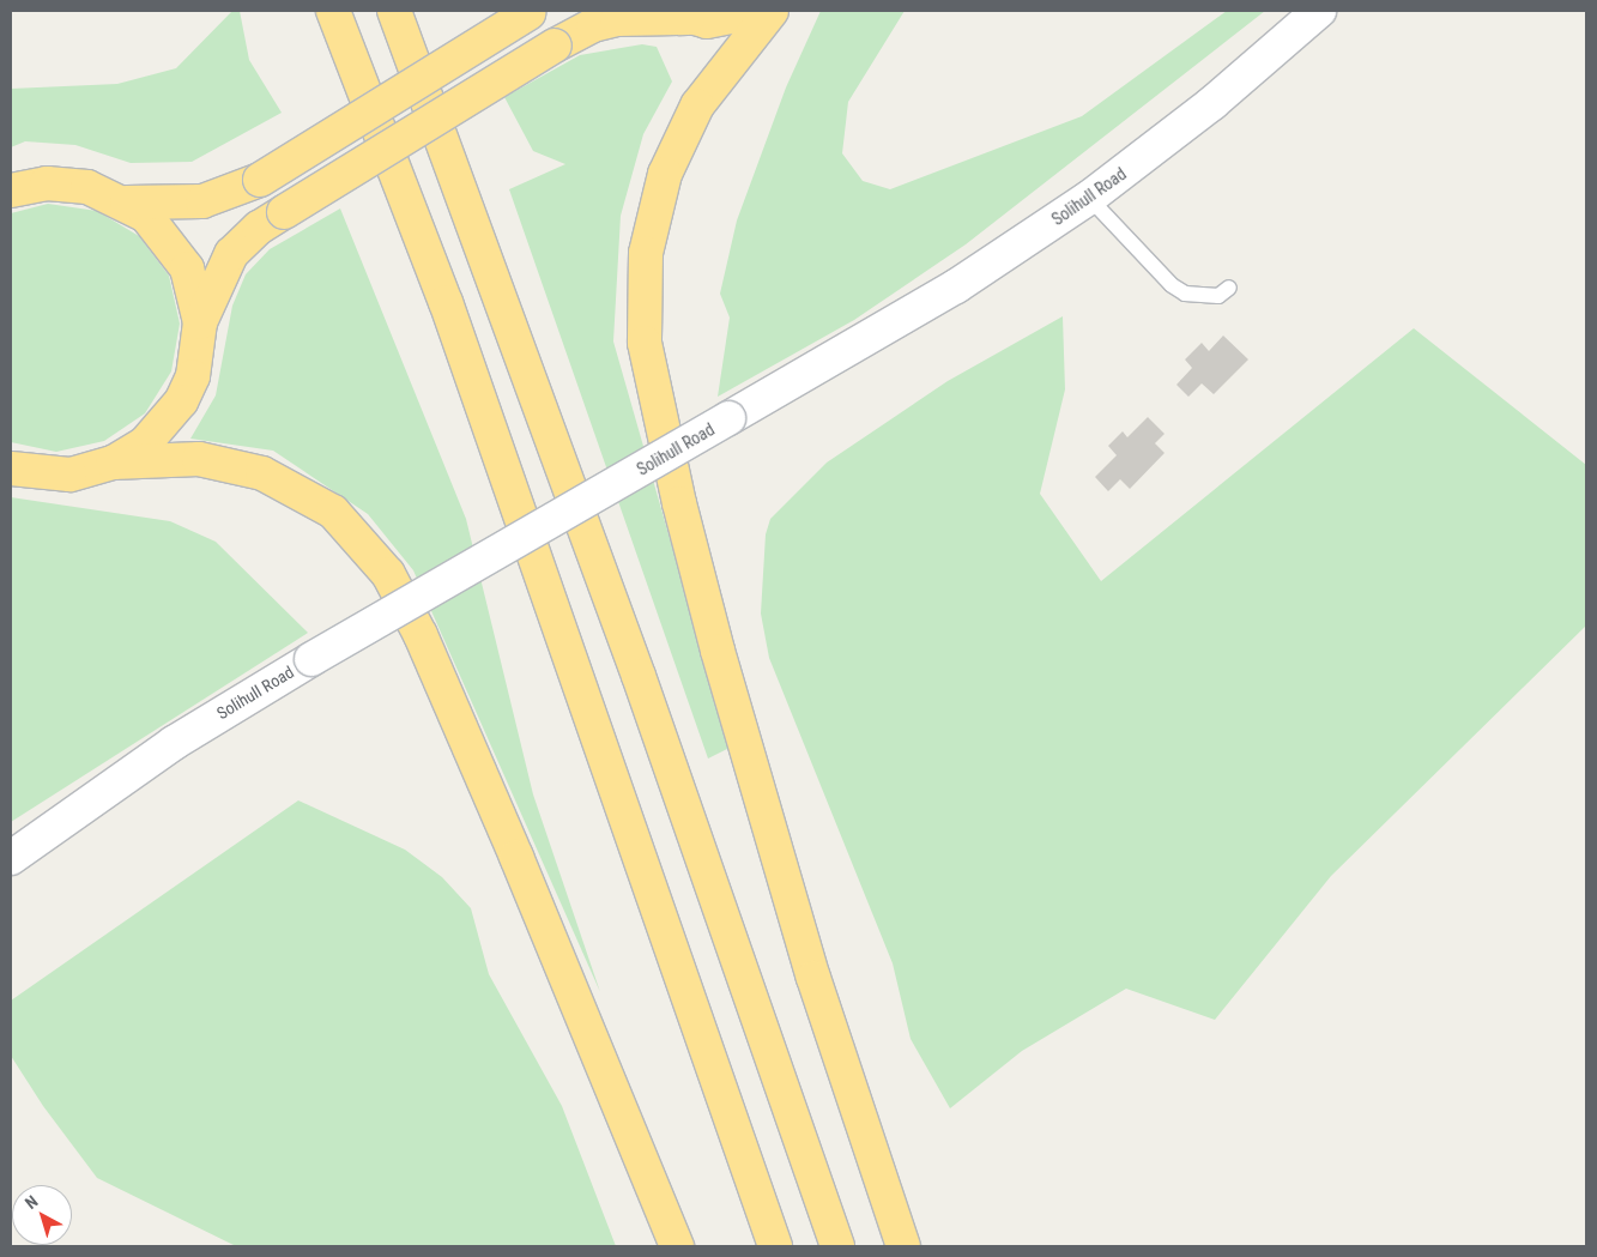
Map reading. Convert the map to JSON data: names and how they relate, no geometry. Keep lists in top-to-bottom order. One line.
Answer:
{"streets":{"main road":["Solihull Road"]},"north":"top left"}
